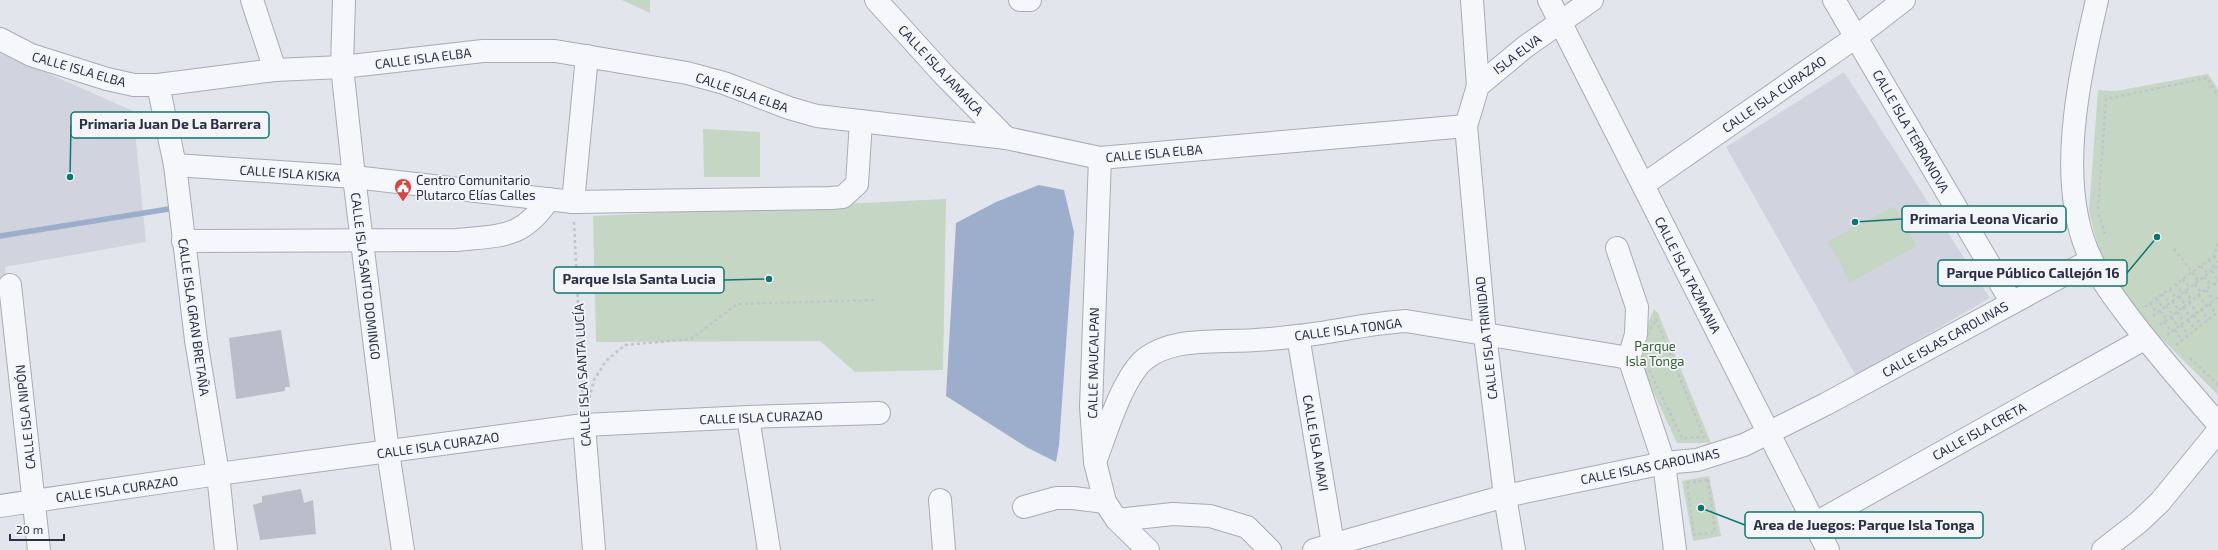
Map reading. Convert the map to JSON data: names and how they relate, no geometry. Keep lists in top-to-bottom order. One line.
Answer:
{"streets":{"street":["ISLA ELVA","CALLE ISLA ELBA","CALLE ISLA JAMAICA","CALLE ISLA CURAZAO","CALLE ISLA TERRANOVA","CALLE ISLA KISKA","CALLE ISLA TAZMANIA","CALLE ISLA SANTO DOMINGO","CALLE ISLA GRAN BRETAÑA","CALLE ISLA TONGA","CALLE ISLA TRINIDAD","CALLE ISLAS CAROLINAS","CALLE NAUCALPAN","CALLE ISLA SANTA LUCÍA","CALLE ISLA NIPÓN","CALLE ISLA CRETA","CALLE ISLA MAVI"]},"crossings":[["ISLA ELVA","CALLE ISLA TAZMANIA"],["CALLE ISLA ELBA","CALLE ISLA JAMAICA"],["CALLE ISLA ELBA","CALLE ISLA KISKA"],["CALLE ISLA ELBA","CALLE ISLA SANTO DOMINGO"],["CALLE ISLA ELBA","CALLE ISLA GRAN BRETAÑA"],["CALLE ISLA ELBA","CALLE ISLA TRINIDAD"],["CALLE ISLA ELBA","CALLE NAUCALPAN"],["CALLE ISLA CURAZAO","CALLE ISLA TERRANOVA"],["CALLE ISLA CURAZAO","CALLE ISLA TAZMANIA"],["CALLE ISLA CURAZAO","CALLE ISLA SANTO DOMINGO"],["CALLE ISLA CURAZAO","CALLE ISLA GRAN BRETAÑA"],["CALLE ISLA CURAZAO","CALLE ISLA SANTA LUCÍA"],["CALLE ISLA CURAZAO","CALLE ISLA NIPÓN"],["CALLE ISLA TERRANOVA","CALLE ISLAS CAROLINAS"],["CALLE ISLA KISKA","CALLE ISLA SANTO DOMINGO"],["CALLE ISLA KISKA","CALLE ISLA GRAN BRETAÑA"],["CALLE ISLA KISKA","CALLE ISLA SANTA LUCÍA"],["CALLE ISLA TAZMANIA","CALLE ISLAS CAROLINAS"],["CALLE ISLA TAZMANIA","CALLE ISLA CRETA"],["CALLE ISLA TONGA","CALLE ISLA TRINIDAD"],["CALLE ISLA TONGA","CALLE NAUCALPAN"],["CALLE ISLA TONGA","CALLE ISLA MAVI"],["CALLE ISLA TRINIDAD","CALLE ISLAS CAROLINAS"],["CALLE ISLAS CAROLINAS","CALLE ISLA MAVI"]],"parks":["Parque Isla Tonga"],"places":{"other":["Primaria Juan De La Barrera","Primaria Leona Vicario","Parque Público Callejón 16","Parque Isla Santa Lucia","Area de Juegos: Parque Isla Tonga"],"public building":["Centro Comunitario Plutarco Elías Calles"]},"scale_bar":"20 m"}
